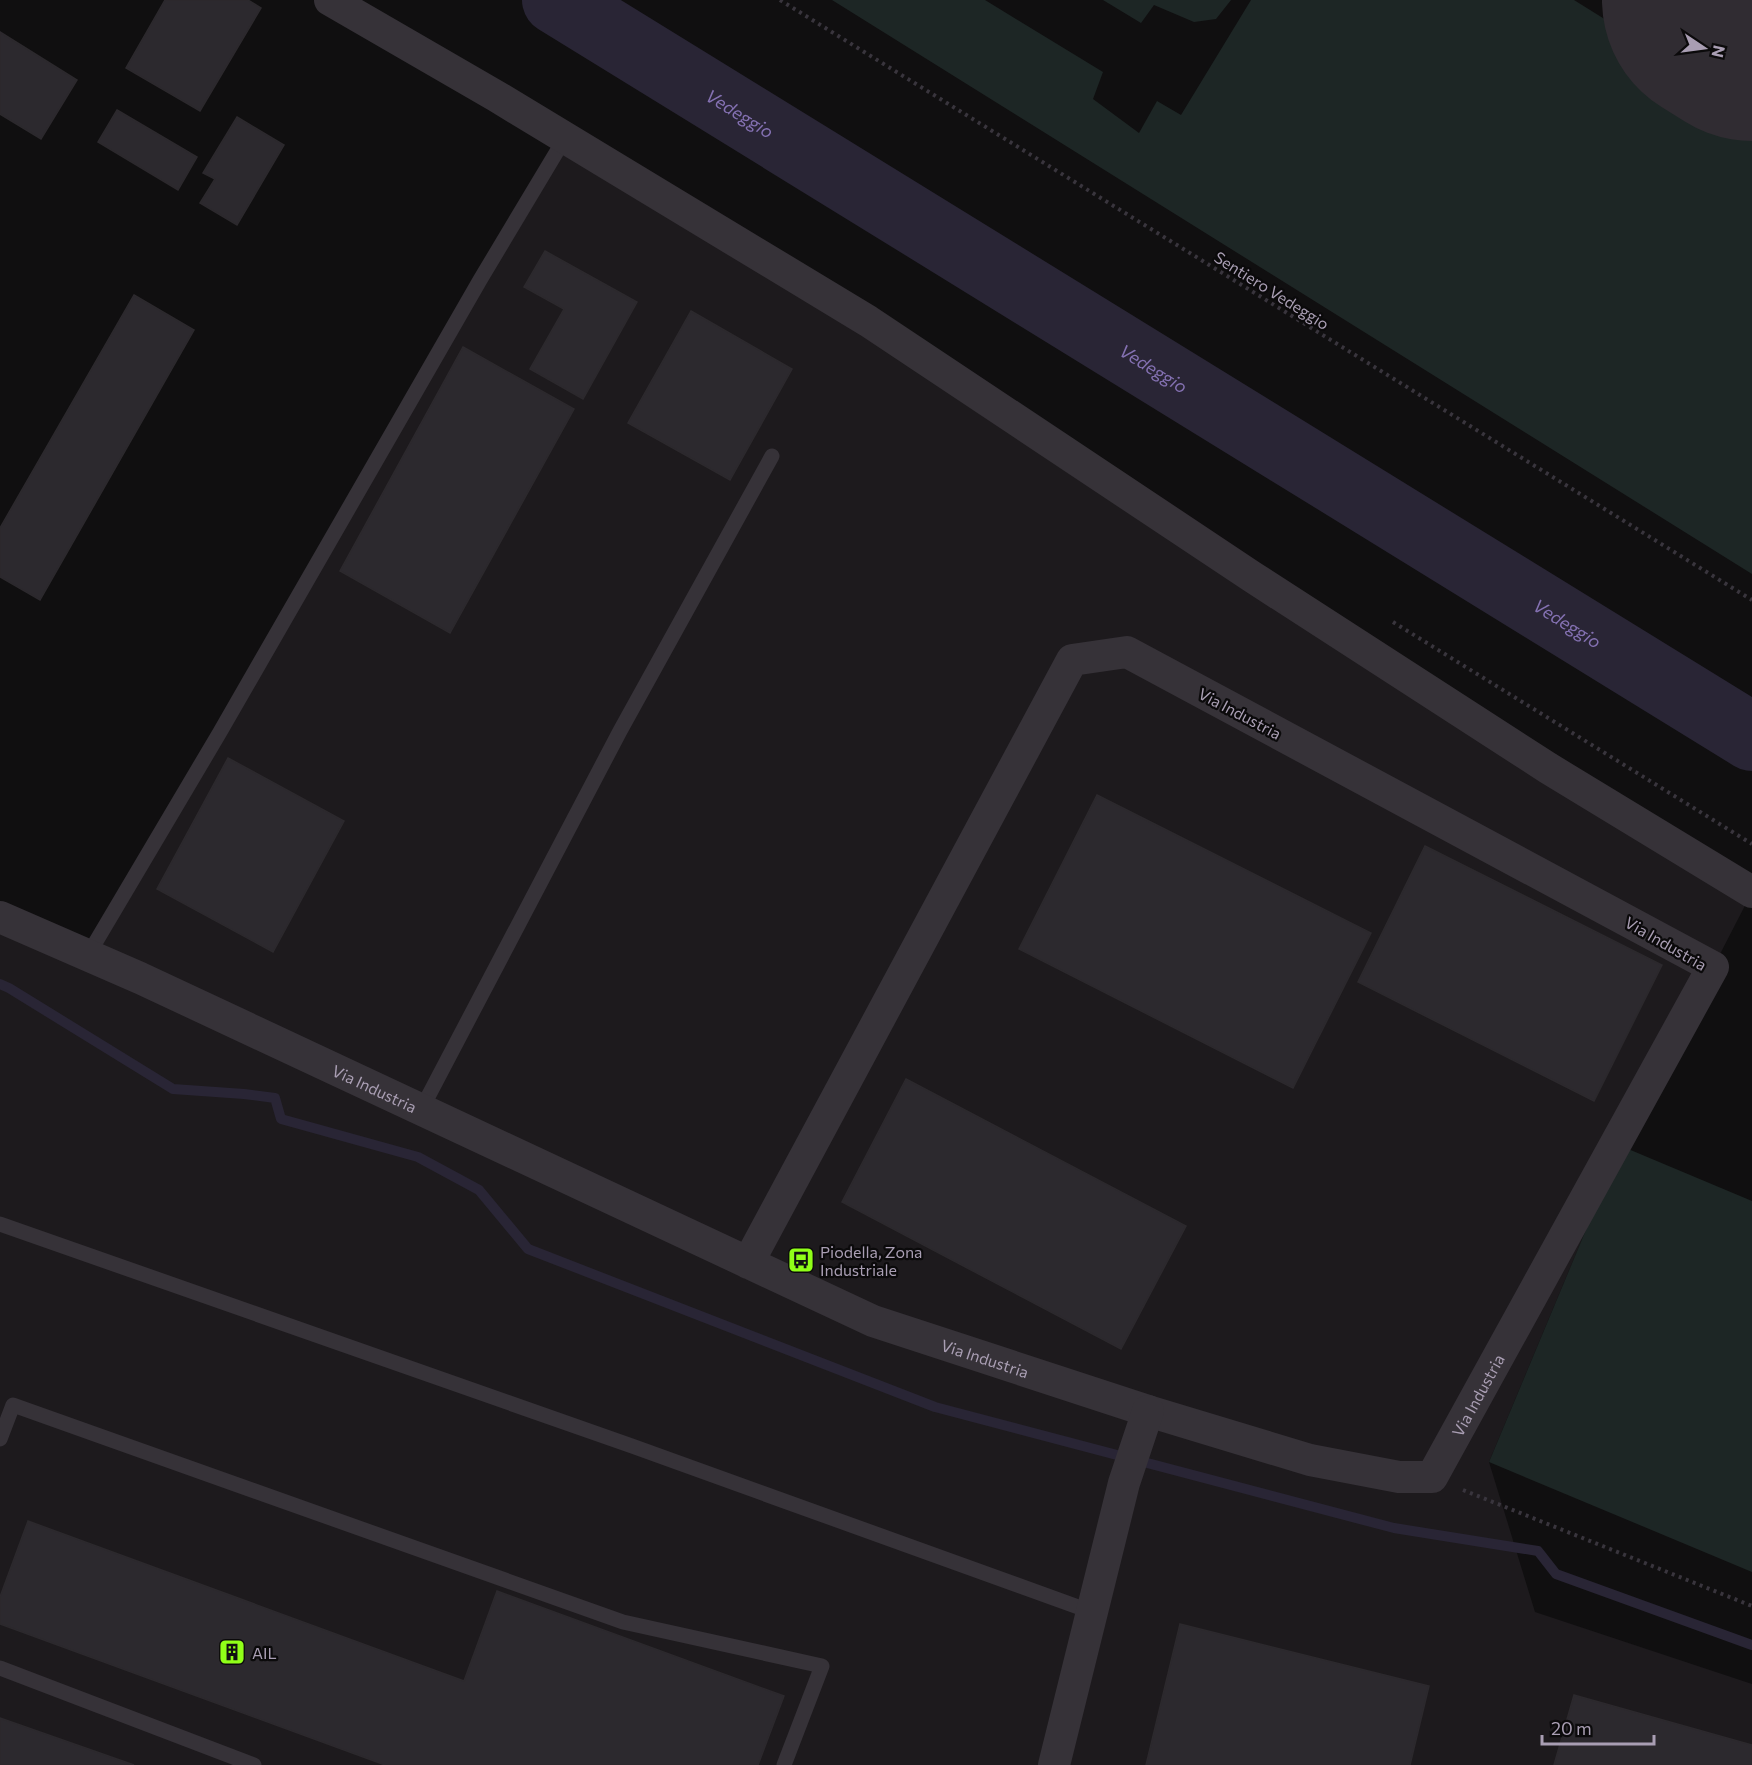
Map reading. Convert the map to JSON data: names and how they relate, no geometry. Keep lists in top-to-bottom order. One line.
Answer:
{"streets":{"street":["Via Industria"],"path":["Sentiero Vedeggio"]},"water":["Vedeggio"],"places":{"bus stop":["Piodella, Zona Industriale"],"building":["AIL"]},"scale_bar":"20 m","north":"right"}
